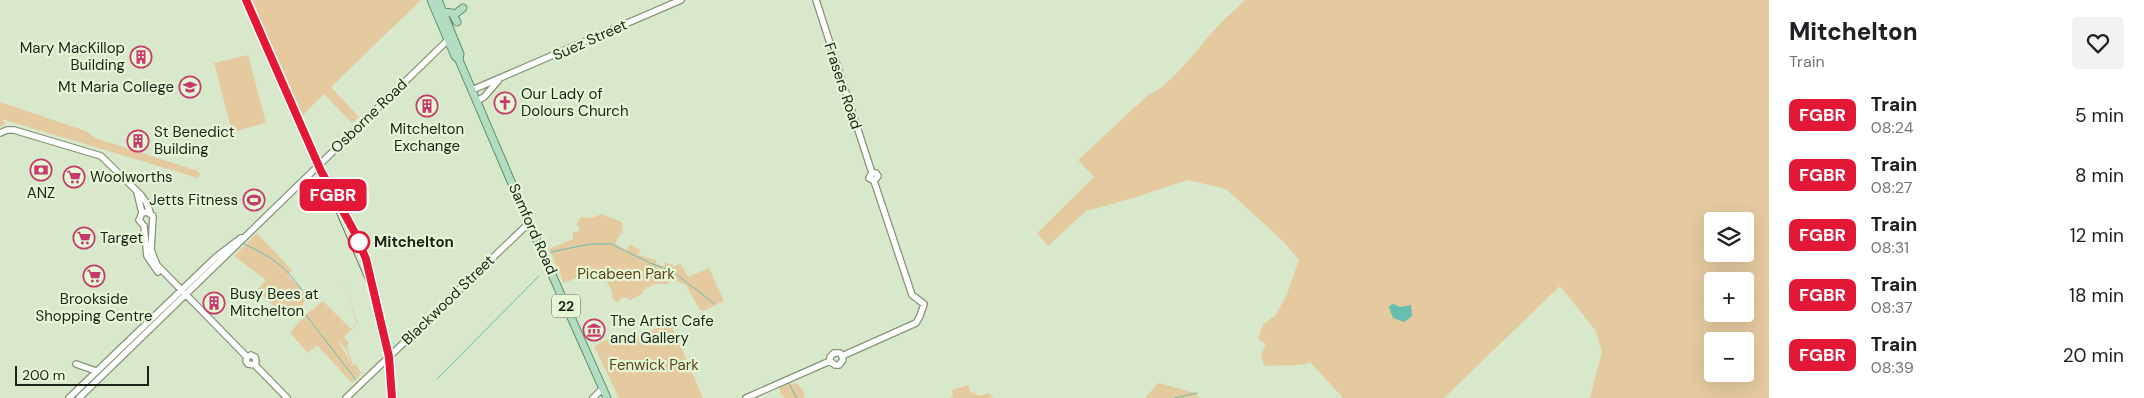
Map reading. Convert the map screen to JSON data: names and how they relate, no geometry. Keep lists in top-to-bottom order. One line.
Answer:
{"streets":{"main road":["Samford Road","22"],"street":["Suez Street","Frasers Road","Osborne Road","Blackwood Street"]},"crossings":[["Suez Street","Samford Road"],["Osborne Road","Samford Road"],["Samford Road","Blackwood Street"]],"parks":["Picabeen Park","Fenwick Park"],"places":{"building":["Mary MacKillop Building","Mitchelton Exchange","St Benedict Building","Busy Bees at Mitchelton"],"school or university":["Mt Maria College"],"church":["Our Lady of Dolours Church"],"bank":["ANZ"],"supermarket":["Woolworths","Target","Brookside Shopping Centre"],"sports":["Jetts Fitness"],"other":["Mitchelton"],"museum":["The Artist Cafe and Gallery"]},"scale_bar":"200 m","page":{"on_map":"FGBR","heading":["Mitchelton","Train"],"list":[{"mark":"FGBR","name":"Train","note":"08:24","value":"5 min"},{"mark":"FGBR","name":"Train","note":"08:27","value":"8 min"},{"mark":"FGBR","name":"Train","note":"08:31","value":"12 min"},{"mark":"FGBR","name":"Train","note":"08:37","value":"18 min"},{"mark":"FGBR","name":"Train","note":"08:39","value":"20 min"}],"map_buttons":["+","−"],"scale":"200 m"}}
